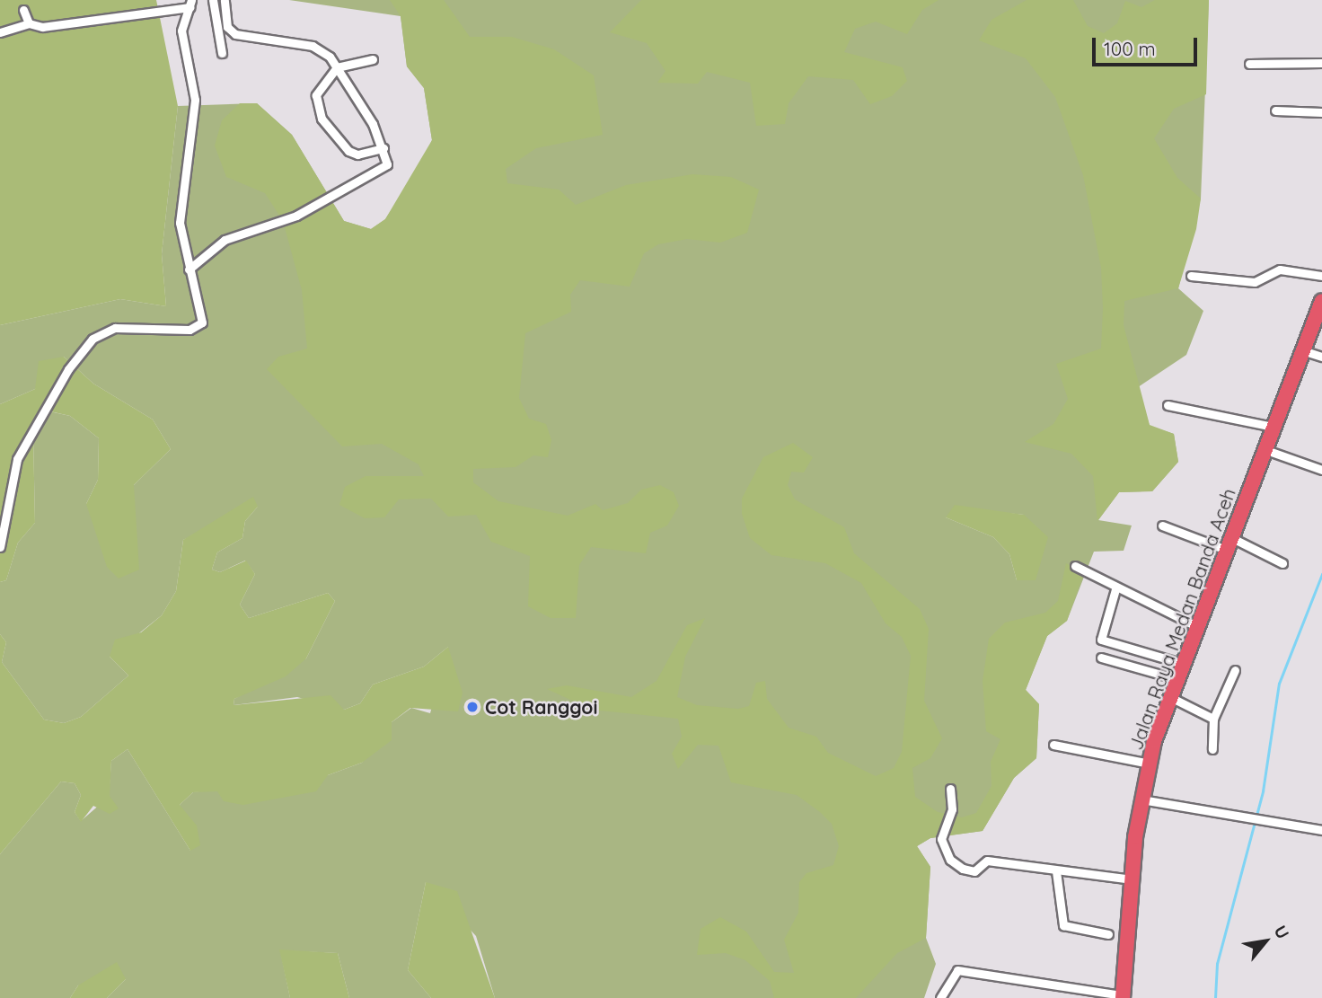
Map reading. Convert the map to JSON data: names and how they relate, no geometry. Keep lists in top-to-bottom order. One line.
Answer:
{"streets":{"highway":["Jalan Raya Medan Banda Aceh"]},"places":["Cot Ranggoi"],"scale_bar":"100 m","north":"top right"}
